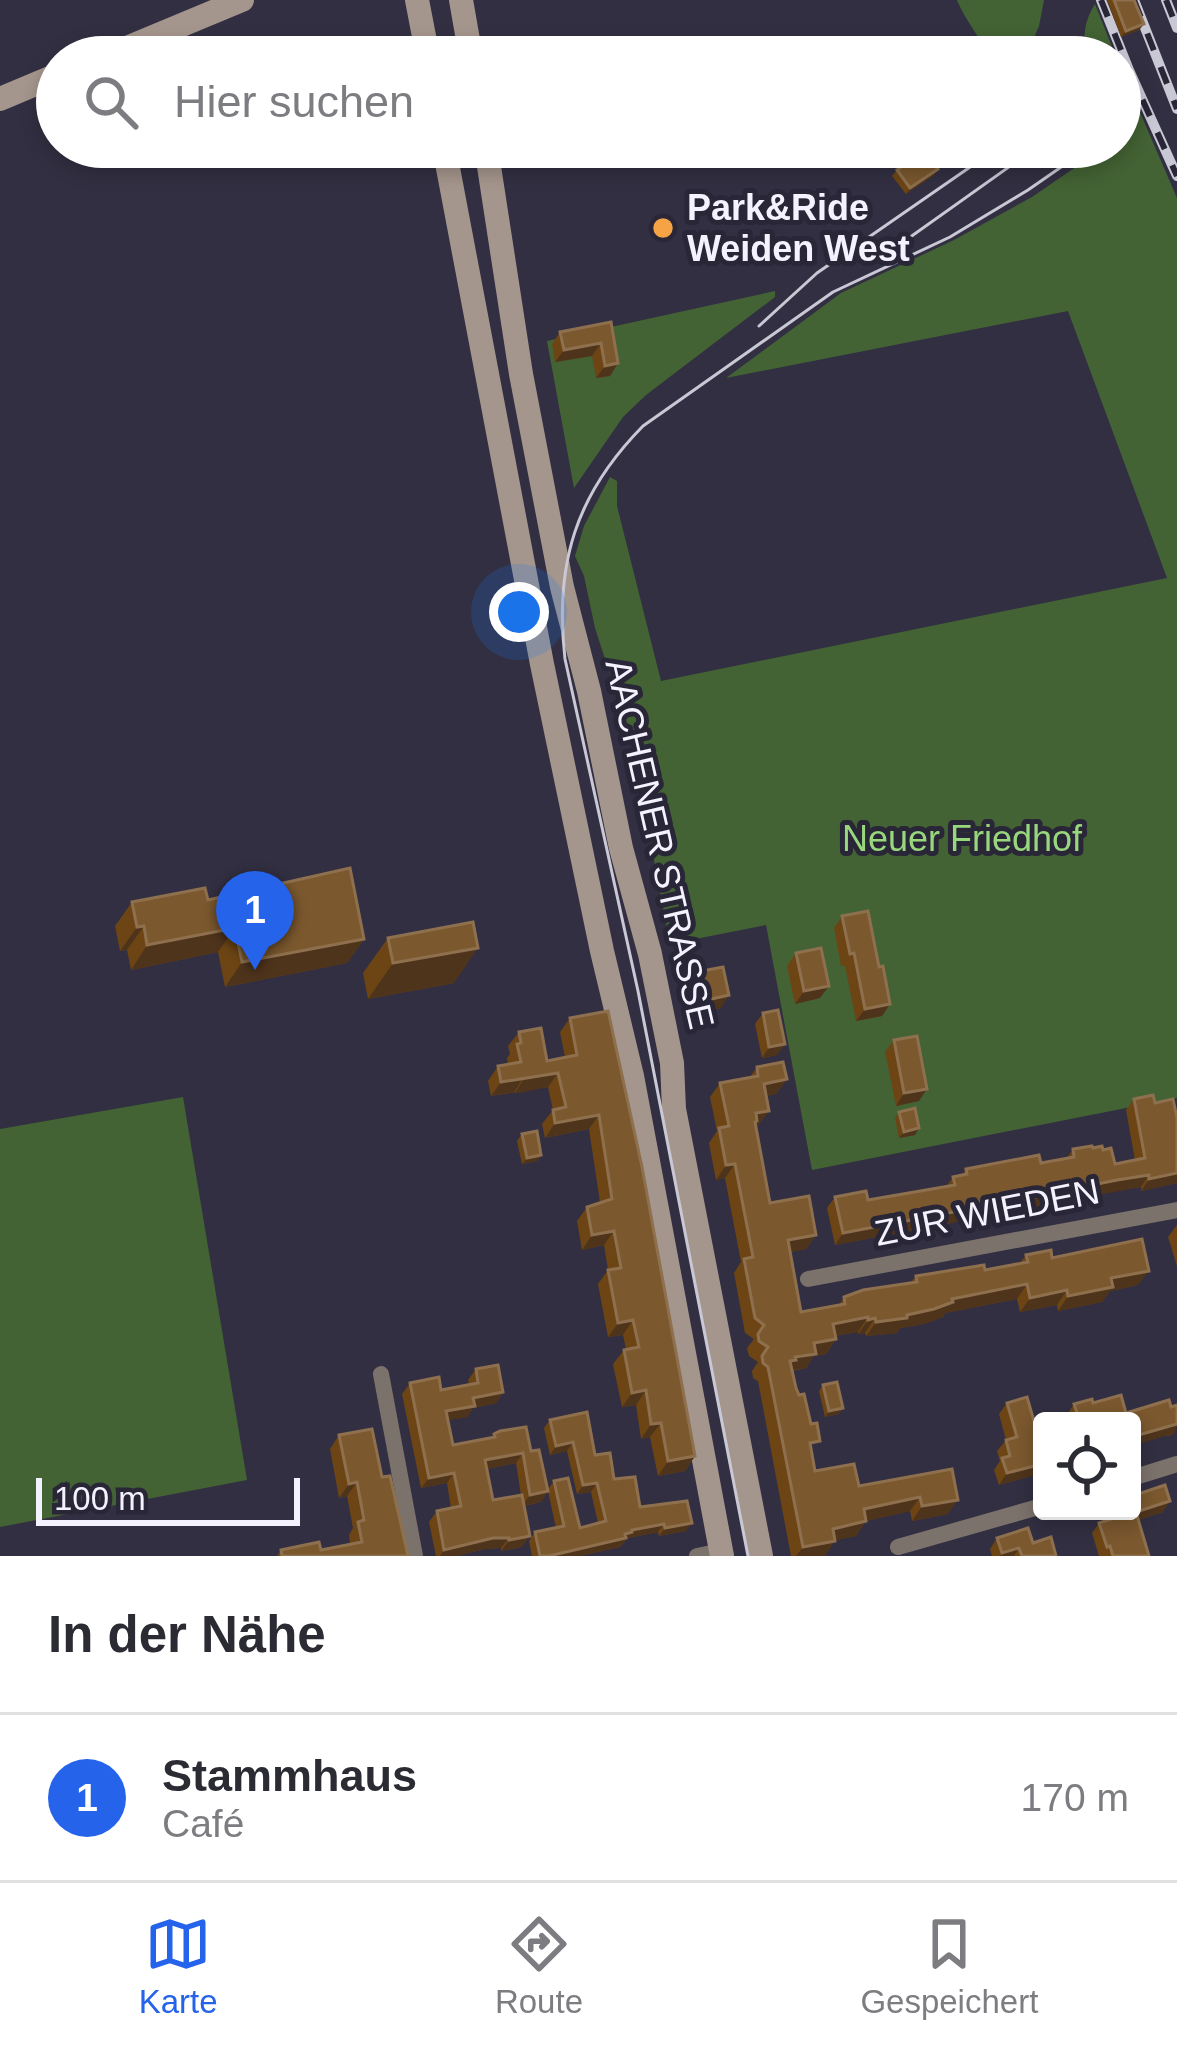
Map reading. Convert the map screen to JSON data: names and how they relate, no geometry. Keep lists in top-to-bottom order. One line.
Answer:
{"streets":{"main road":["AACHENER STRASSE"],"street":["ZUR WIEDEN"]},"parks":["Neuer Friedhof"],"places":["Park&Ride Weiden West"],"scale_bar":"100 m","page":{"search":"Hier suchen","pins":"1","scale":"100 m","heading":"In der Nähe","list":[{"mark":"1","name":"Stammhaus","note":"Café","value":"170 m"}],"nav":["Karte","Route","Gespeichert"]}}
